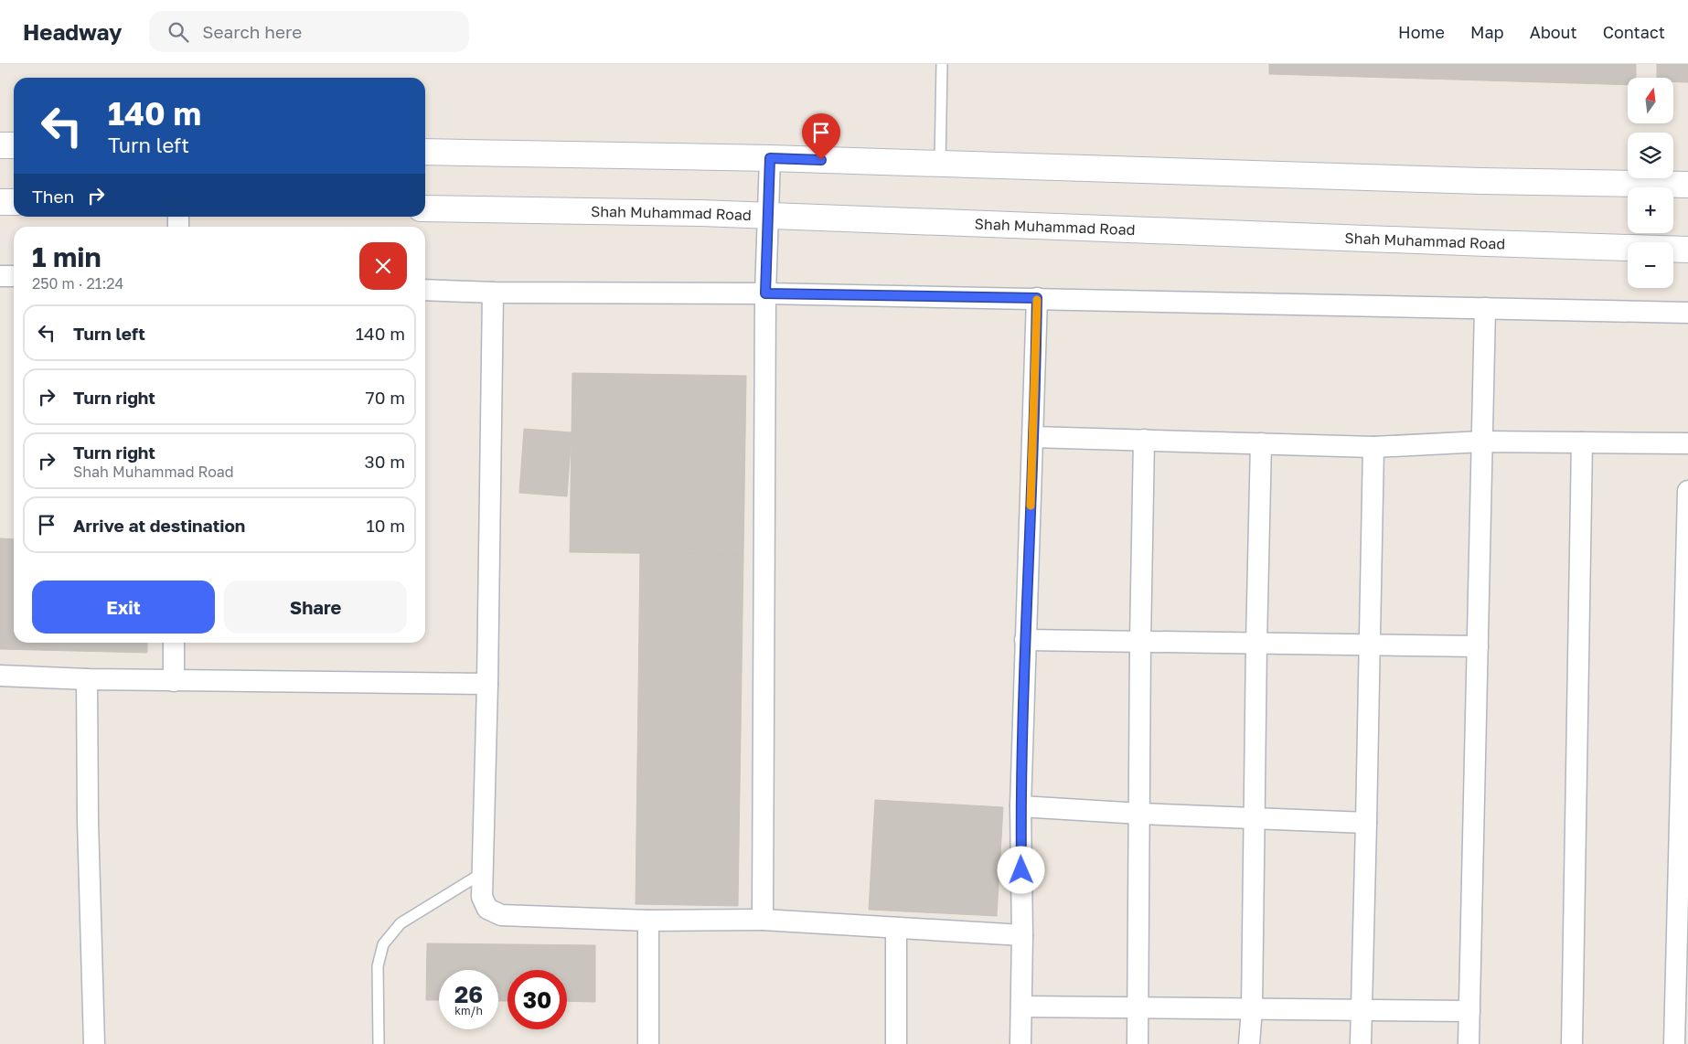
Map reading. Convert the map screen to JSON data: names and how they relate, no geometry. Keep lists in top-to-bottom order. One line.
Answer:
{"streets":{"street":["Shah Muhammad Road"]},"north":"top","page":{"header":"Headway","search":"Search here","nav":["Home","Map","About","Contact"],"map_buttons":["+","−"],"turn":["140 m","Turn left"],"then":"Then","heading":["1 min","250 m · 21:24"],"list":[{"name":"Turn left","value":"140 m"},{"name":"Turn right","value":"70 m"},{"name":"Turn right","note":"Shah Muhammad Road","value":"30 m"},{"name":"Arrive at destination","value":"10 m"}],"buttons":["Exit","Share"],"speed":"26 km/h","limit":"30"}}
